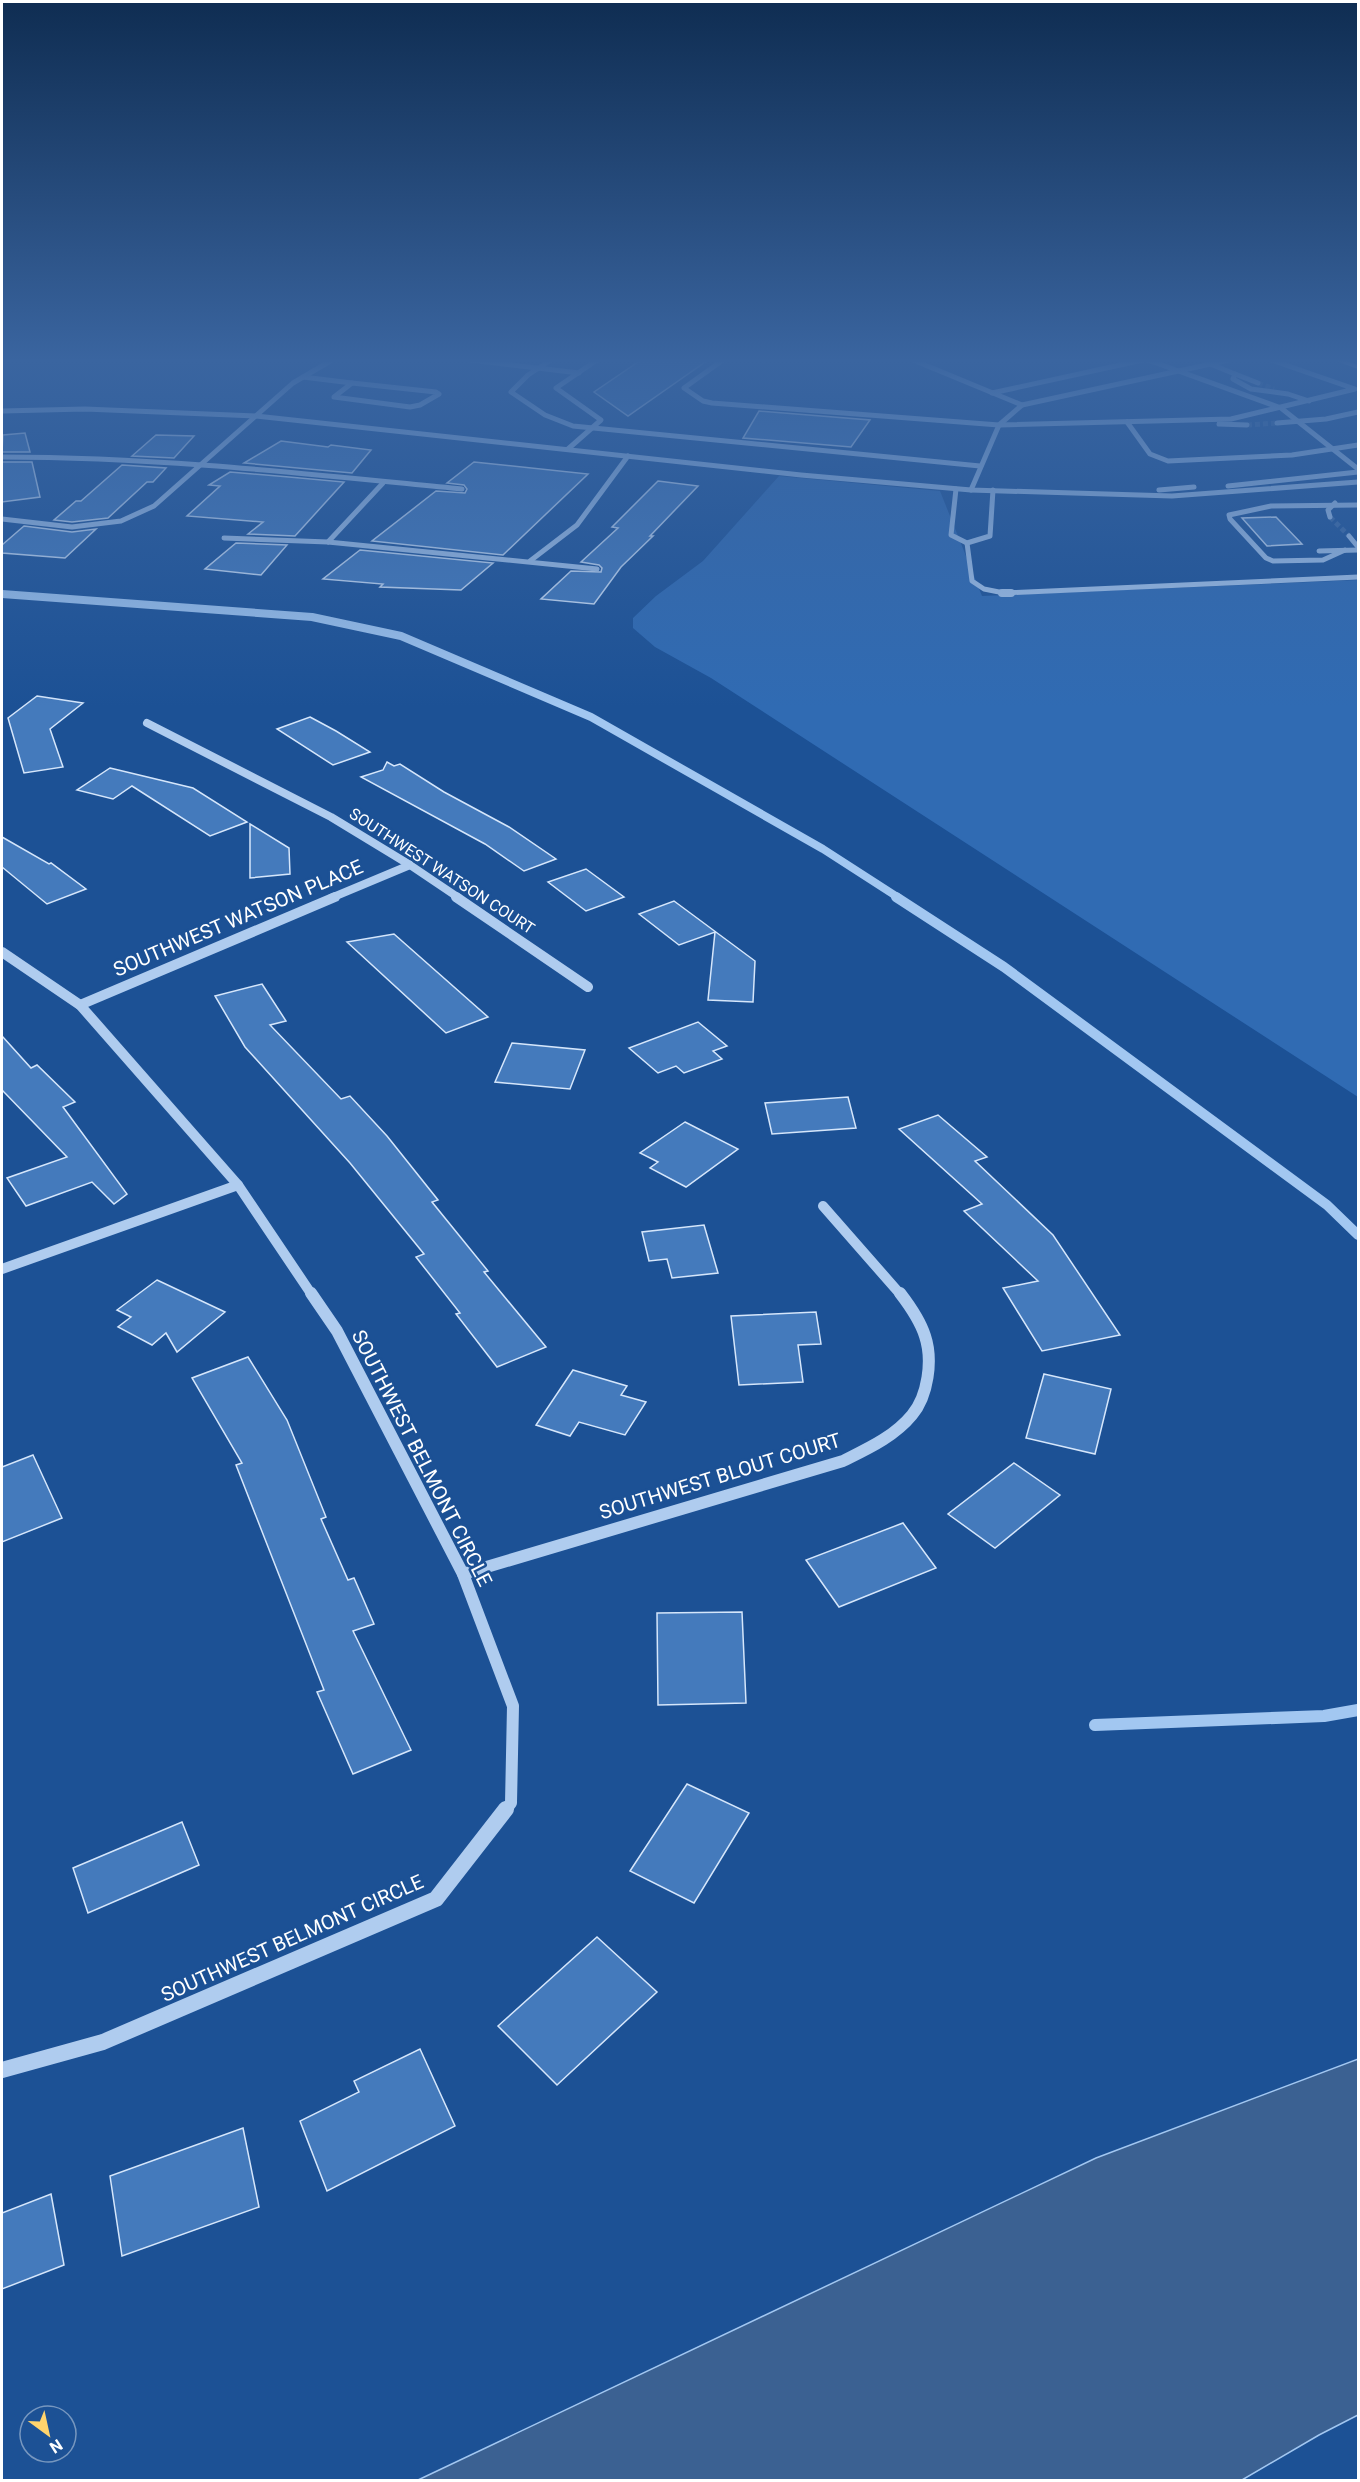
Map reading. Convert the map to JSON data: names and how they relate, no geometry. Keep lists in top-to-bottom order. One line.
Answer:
{"streets":{"street":["SOUTHWEST WATSON COURT","SOUTHWEST WATSON PLACE","SOUTHWEST BELMONT CIRCLE","SOUTHWEST BLOUT COURT"]},"crossings":[["SOUTHWEST WATSON COURT","SOUTHWEST WATSON PLACE"],["SOUTHWEST WATSON PLACE","SOUTHWEST BELMONT CIRCLE"],["SOUTHWEST BELMONT CIRCLE","SOUTHWEST BLOUT COURT"]],"north":"bottom right"}
